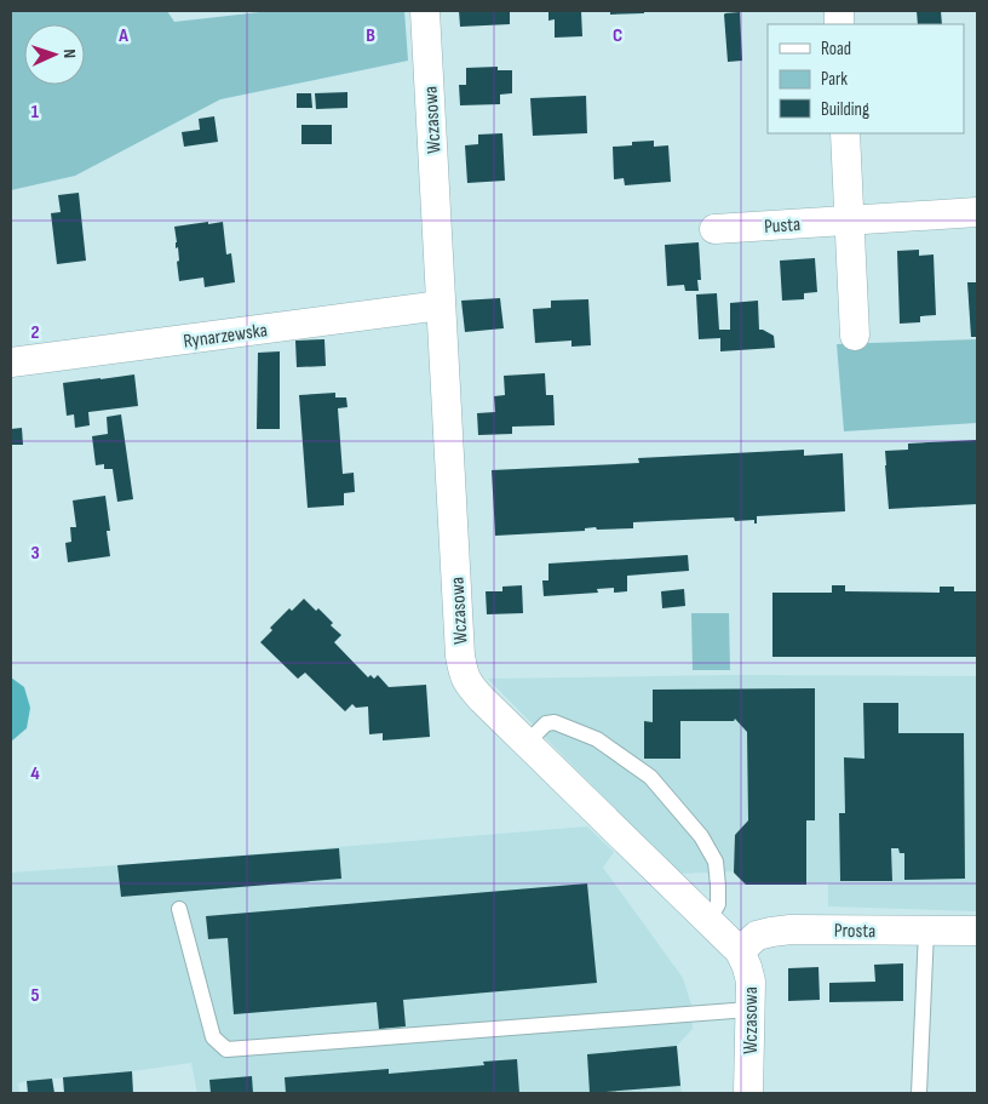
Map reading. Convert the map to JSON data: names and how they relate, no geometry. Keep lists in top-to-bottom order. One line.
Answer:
{"streets":{"street":["Wczasowa","Pusta","Rynarzewska","Prosta"]},"crossings":[["Wczasowa","Rynarzewska"],["Wczasowa","Prosta"]],"legend":["Road","Park","Building"],"north":"right","grid":{"columns":["A","B","C"],"rows":["1","2","3","4","5"]}}
